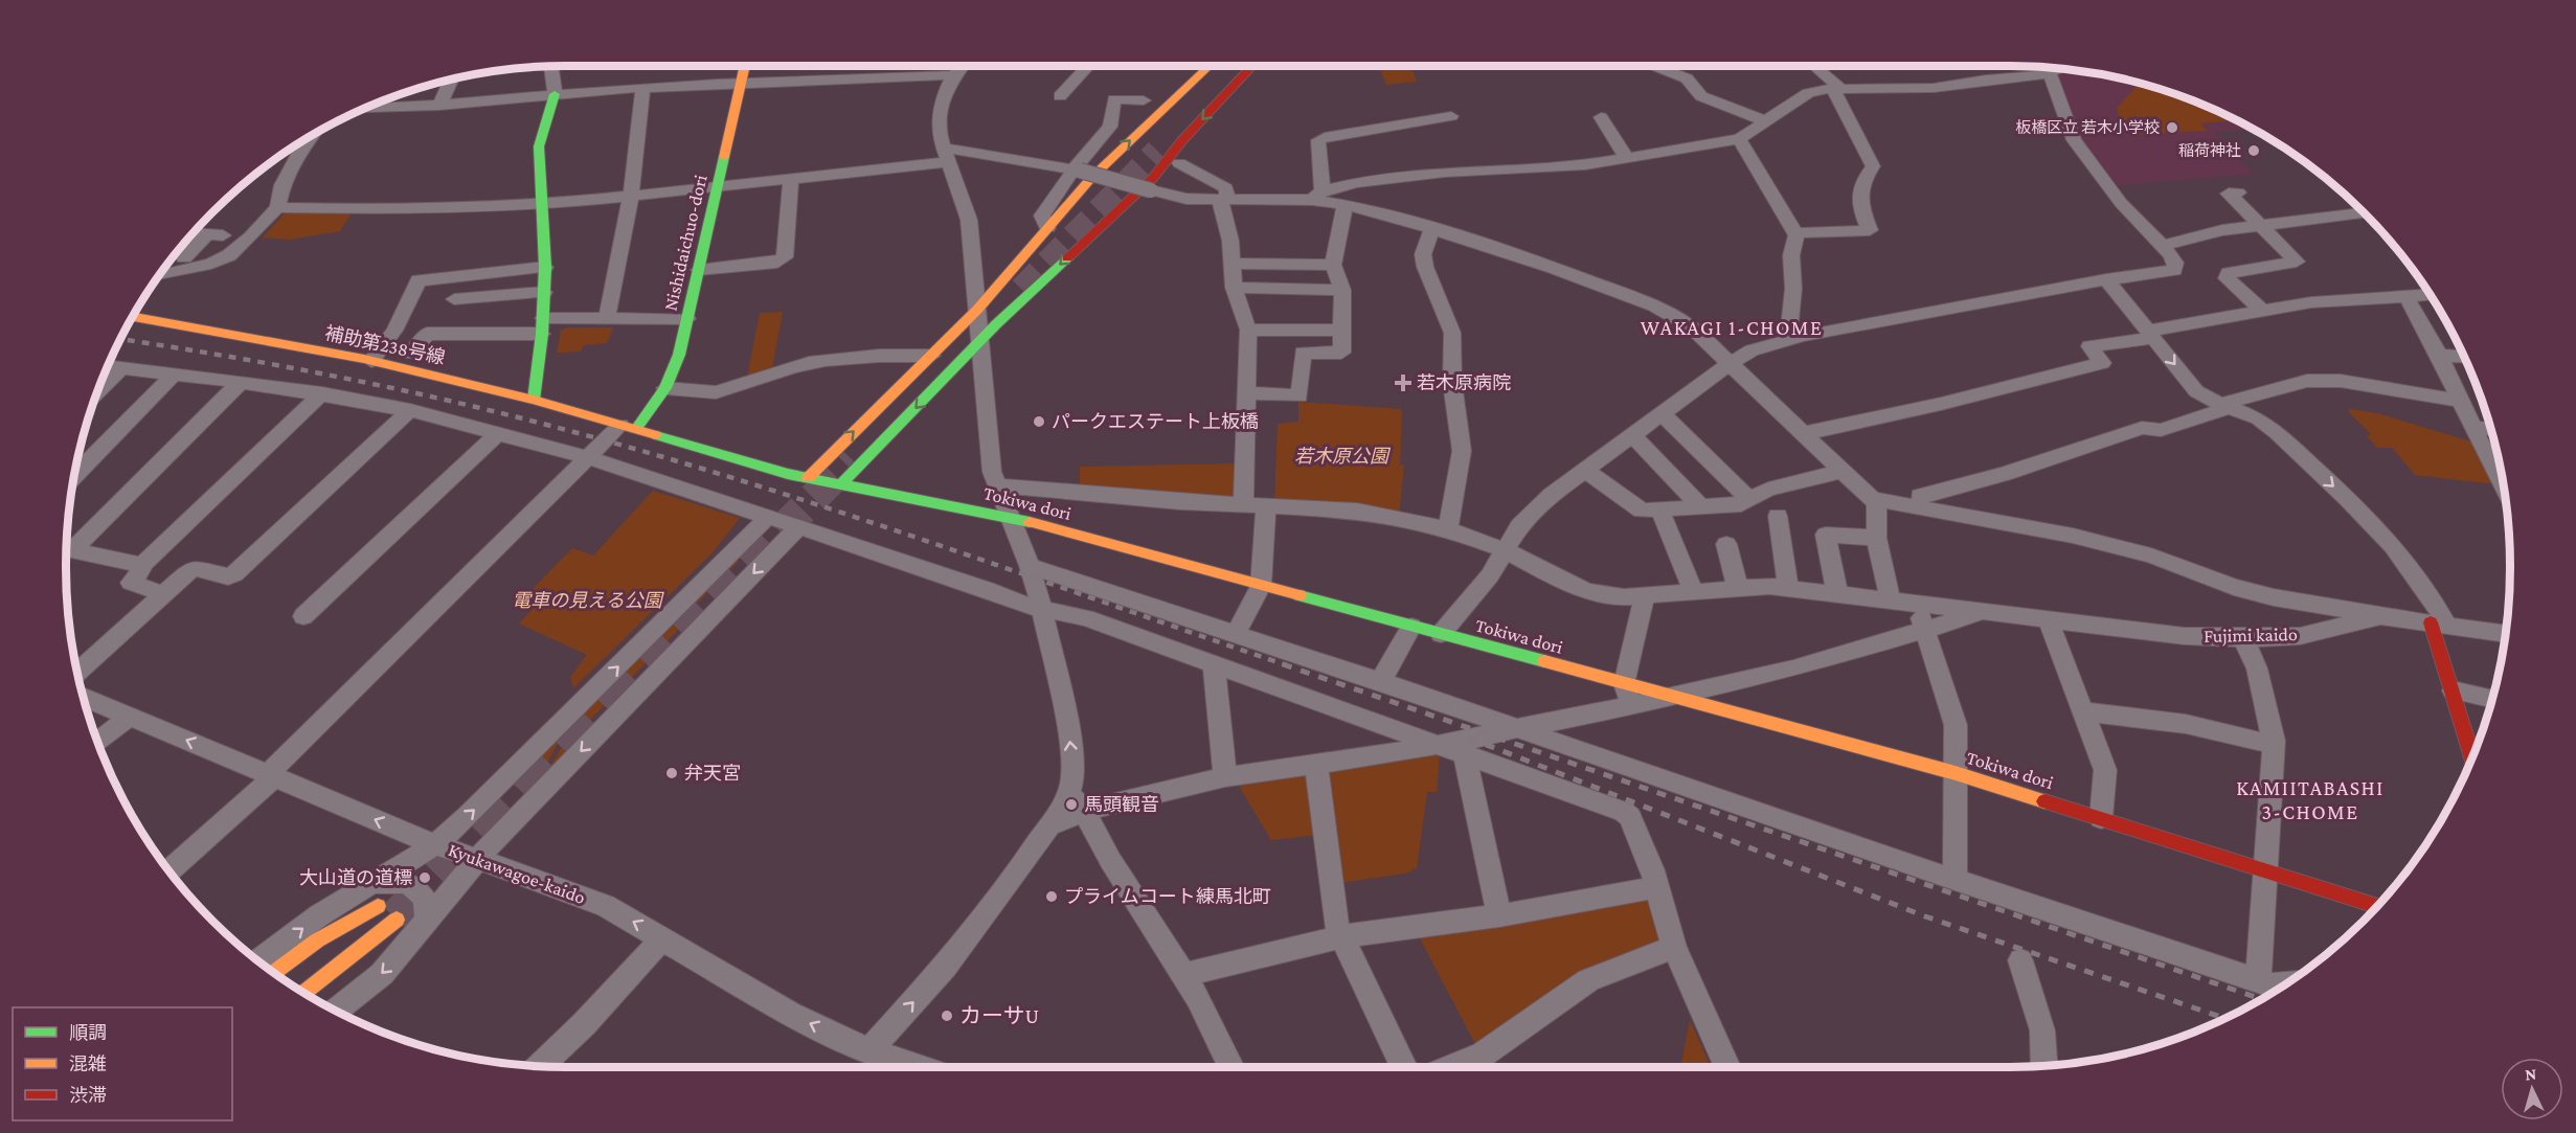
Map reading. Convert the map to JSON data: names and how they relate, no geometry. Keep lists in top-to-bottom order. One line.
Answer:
{"streets":{"street":["Nishidaichuo-dori","補助第238号線","Tokiwa dori","Fujimi kaido","Kyukawagoe-kaido"]},"crossings":[["Nishidaichuo-dori","補助第238号線"],["Nishidaichuo-dori","Tokiwa dori"],["補助第238号線","Tokiwa dori"]],"one_way":["Kyukawagoe-kaido"],"districts":["WAKAGI 1-CHOME","KAMIITABASHI 3-CHOME"],"parks":["若木原公園","電車の見える公園"],"places":{"other":["板橋区立 若木小学校","稲荷神社","パークエステート上板橋","弁天宮","馬頭観音","大山道の道標","プライムコート練馬北町","カーサU"],"health":["若木原病院"]},"legend":["順調","混雑","渋滞"],"north":"top"}
